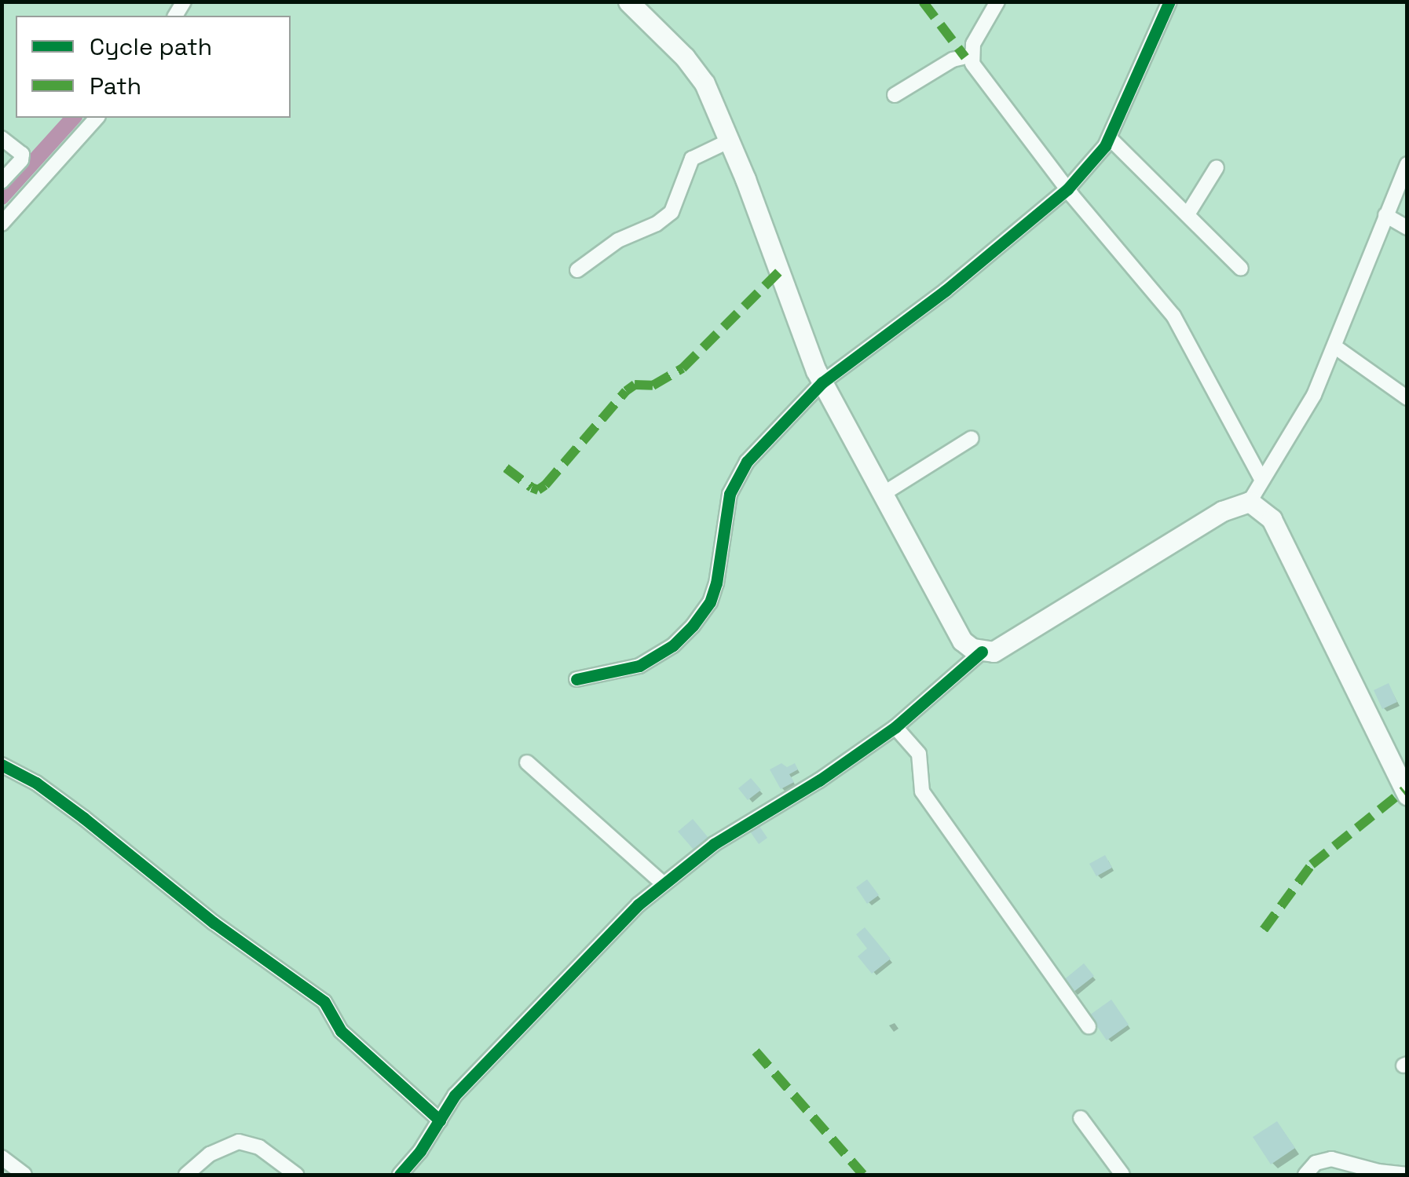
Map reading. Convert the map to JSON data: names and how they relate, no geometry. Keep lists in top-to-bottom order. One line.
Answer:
{"legend":["Cycle path","Path"]}
